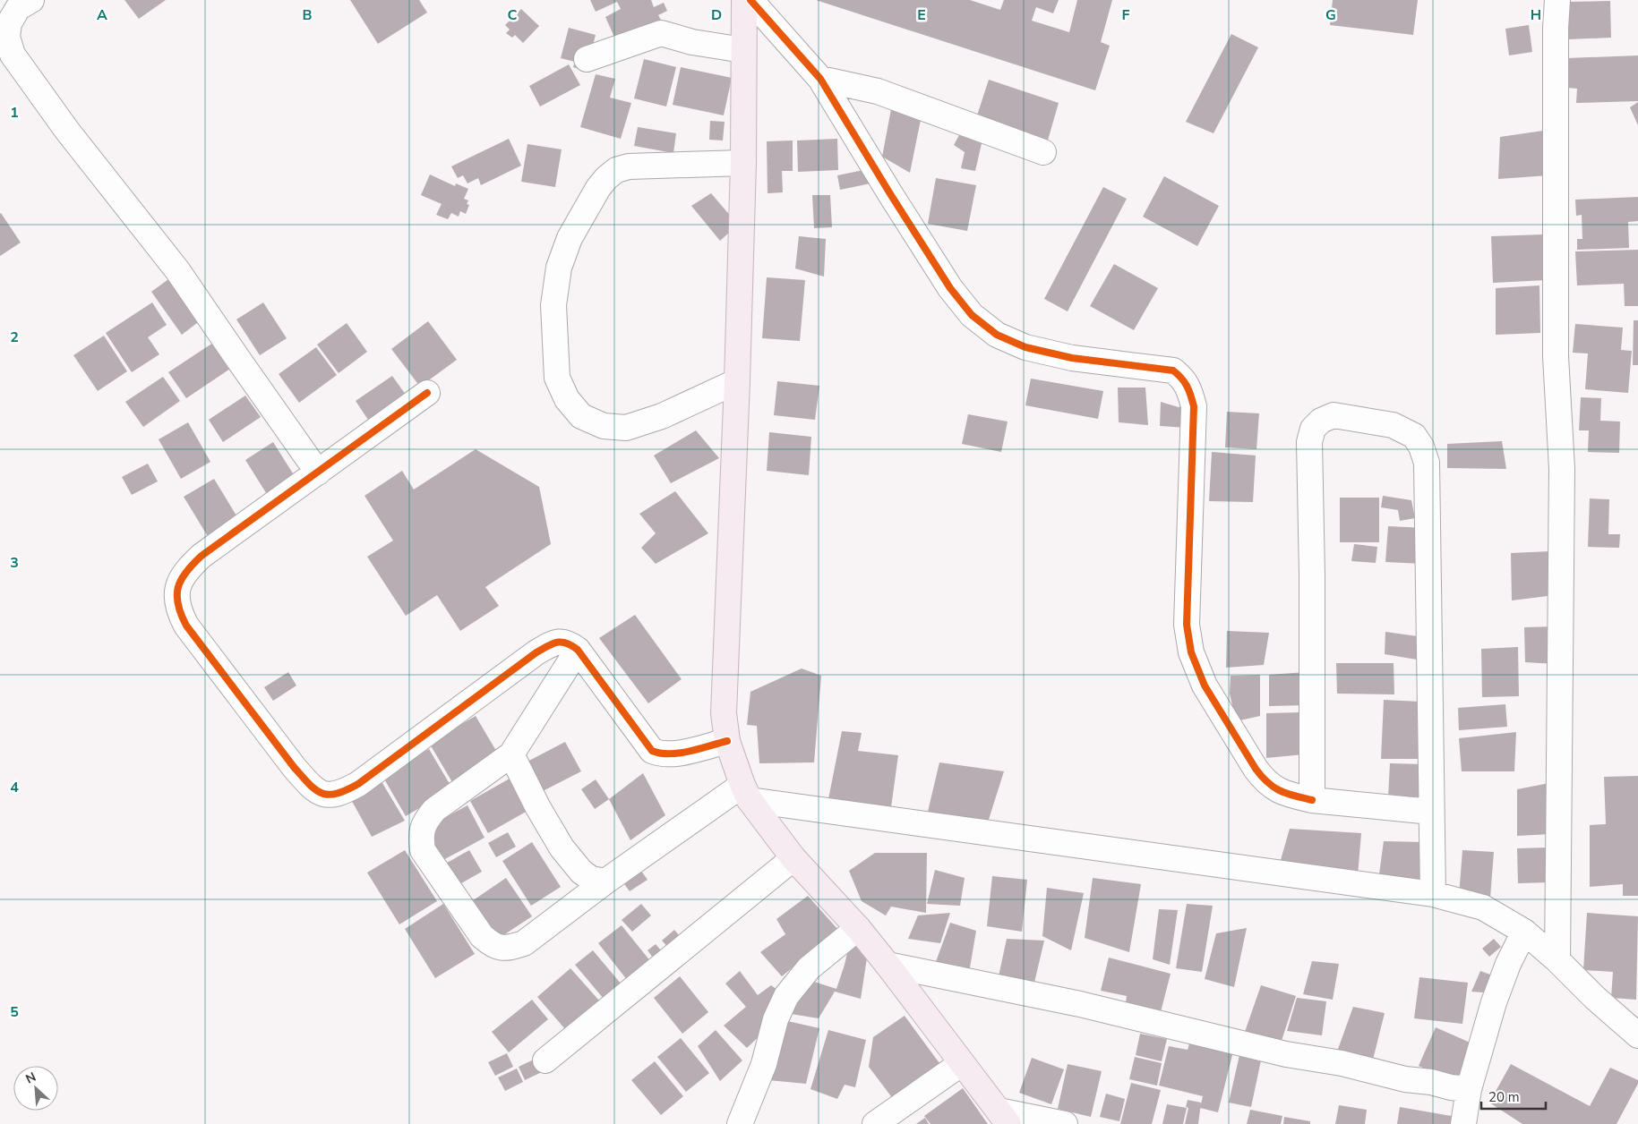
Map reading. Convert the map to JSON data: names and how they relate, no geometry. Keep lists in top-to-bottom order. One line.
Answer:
{"scale_bar":"20 m","north":"top left","grid":{"columns":["A","B","C","D","E","F","G","H"],"rows":["1","2","3","4","5"]}}
